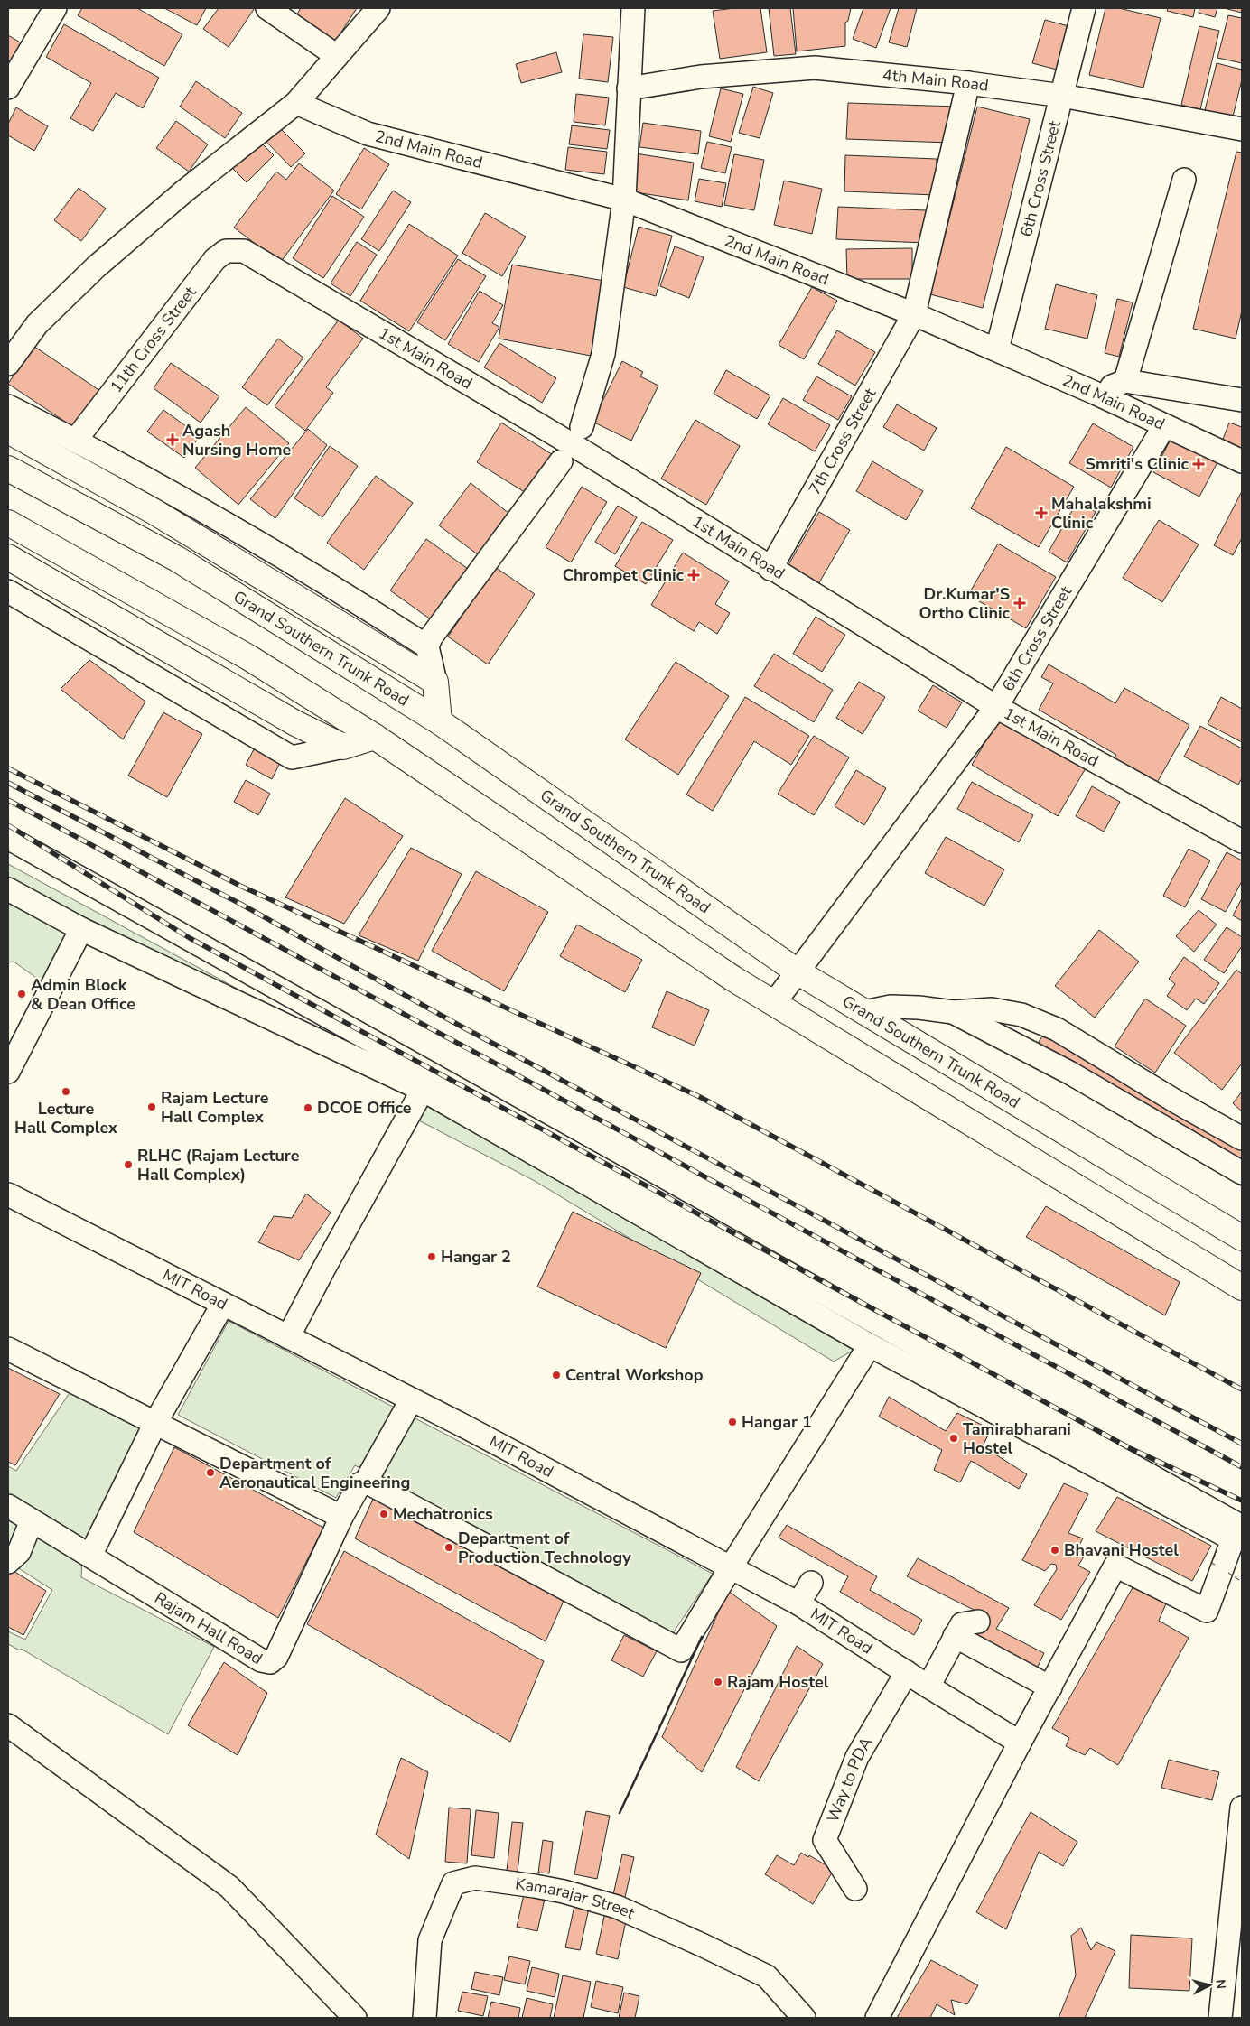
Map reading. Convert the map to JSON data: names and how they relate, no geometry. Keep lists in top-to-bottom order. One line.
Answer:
{"streets":{"main road":["Grand Southern Trunk Road"],"street":["4th Main Road","2nd Main Road","6th Cross Street","11th Cross Street","1st Main Road","7th Cross Street","MIT Road","Rajam Hall Road","Way to PDA","Kamarajar Street"]},"crossings":[["4th Main Road","6th Cross Street"],["4th Main Road","7th Cross Street"],["2nd Main Road","6th Cross Street"],["2nd Main Road","7th Cross Street"],["6th Cross Street","1st Main Road"],["6th Cross Street","Grand Southern Trunk Road"],["11th Cross Street","1st Main Road"],["1st Main Road","7th Cross Street"],["MIT Road","Rajam Hall Road"],["MIT Road","Way to PDA"]],"places":{"health":["Agash Nursing Home","Smriti's Clinic","Mahalakshmi Clinic","Chrompet Clinic","Dr.Kumar'S Ortho Clinic"],"other":["Admin Block & Dean Office","Lecture Hall Complex","Rajam Lecture Hall Complex","DCOE Office","RLHC (Rajam Lecture Hall Complex)","Hangar 2","Central Workshop","Hangar 1","Tamirabharani Hostel","Department of Aeronautical Engineering","Mechatronics","Department of Production Technology","Bhavani Hostel","Rajam Hostel"]},"north":"right"}
